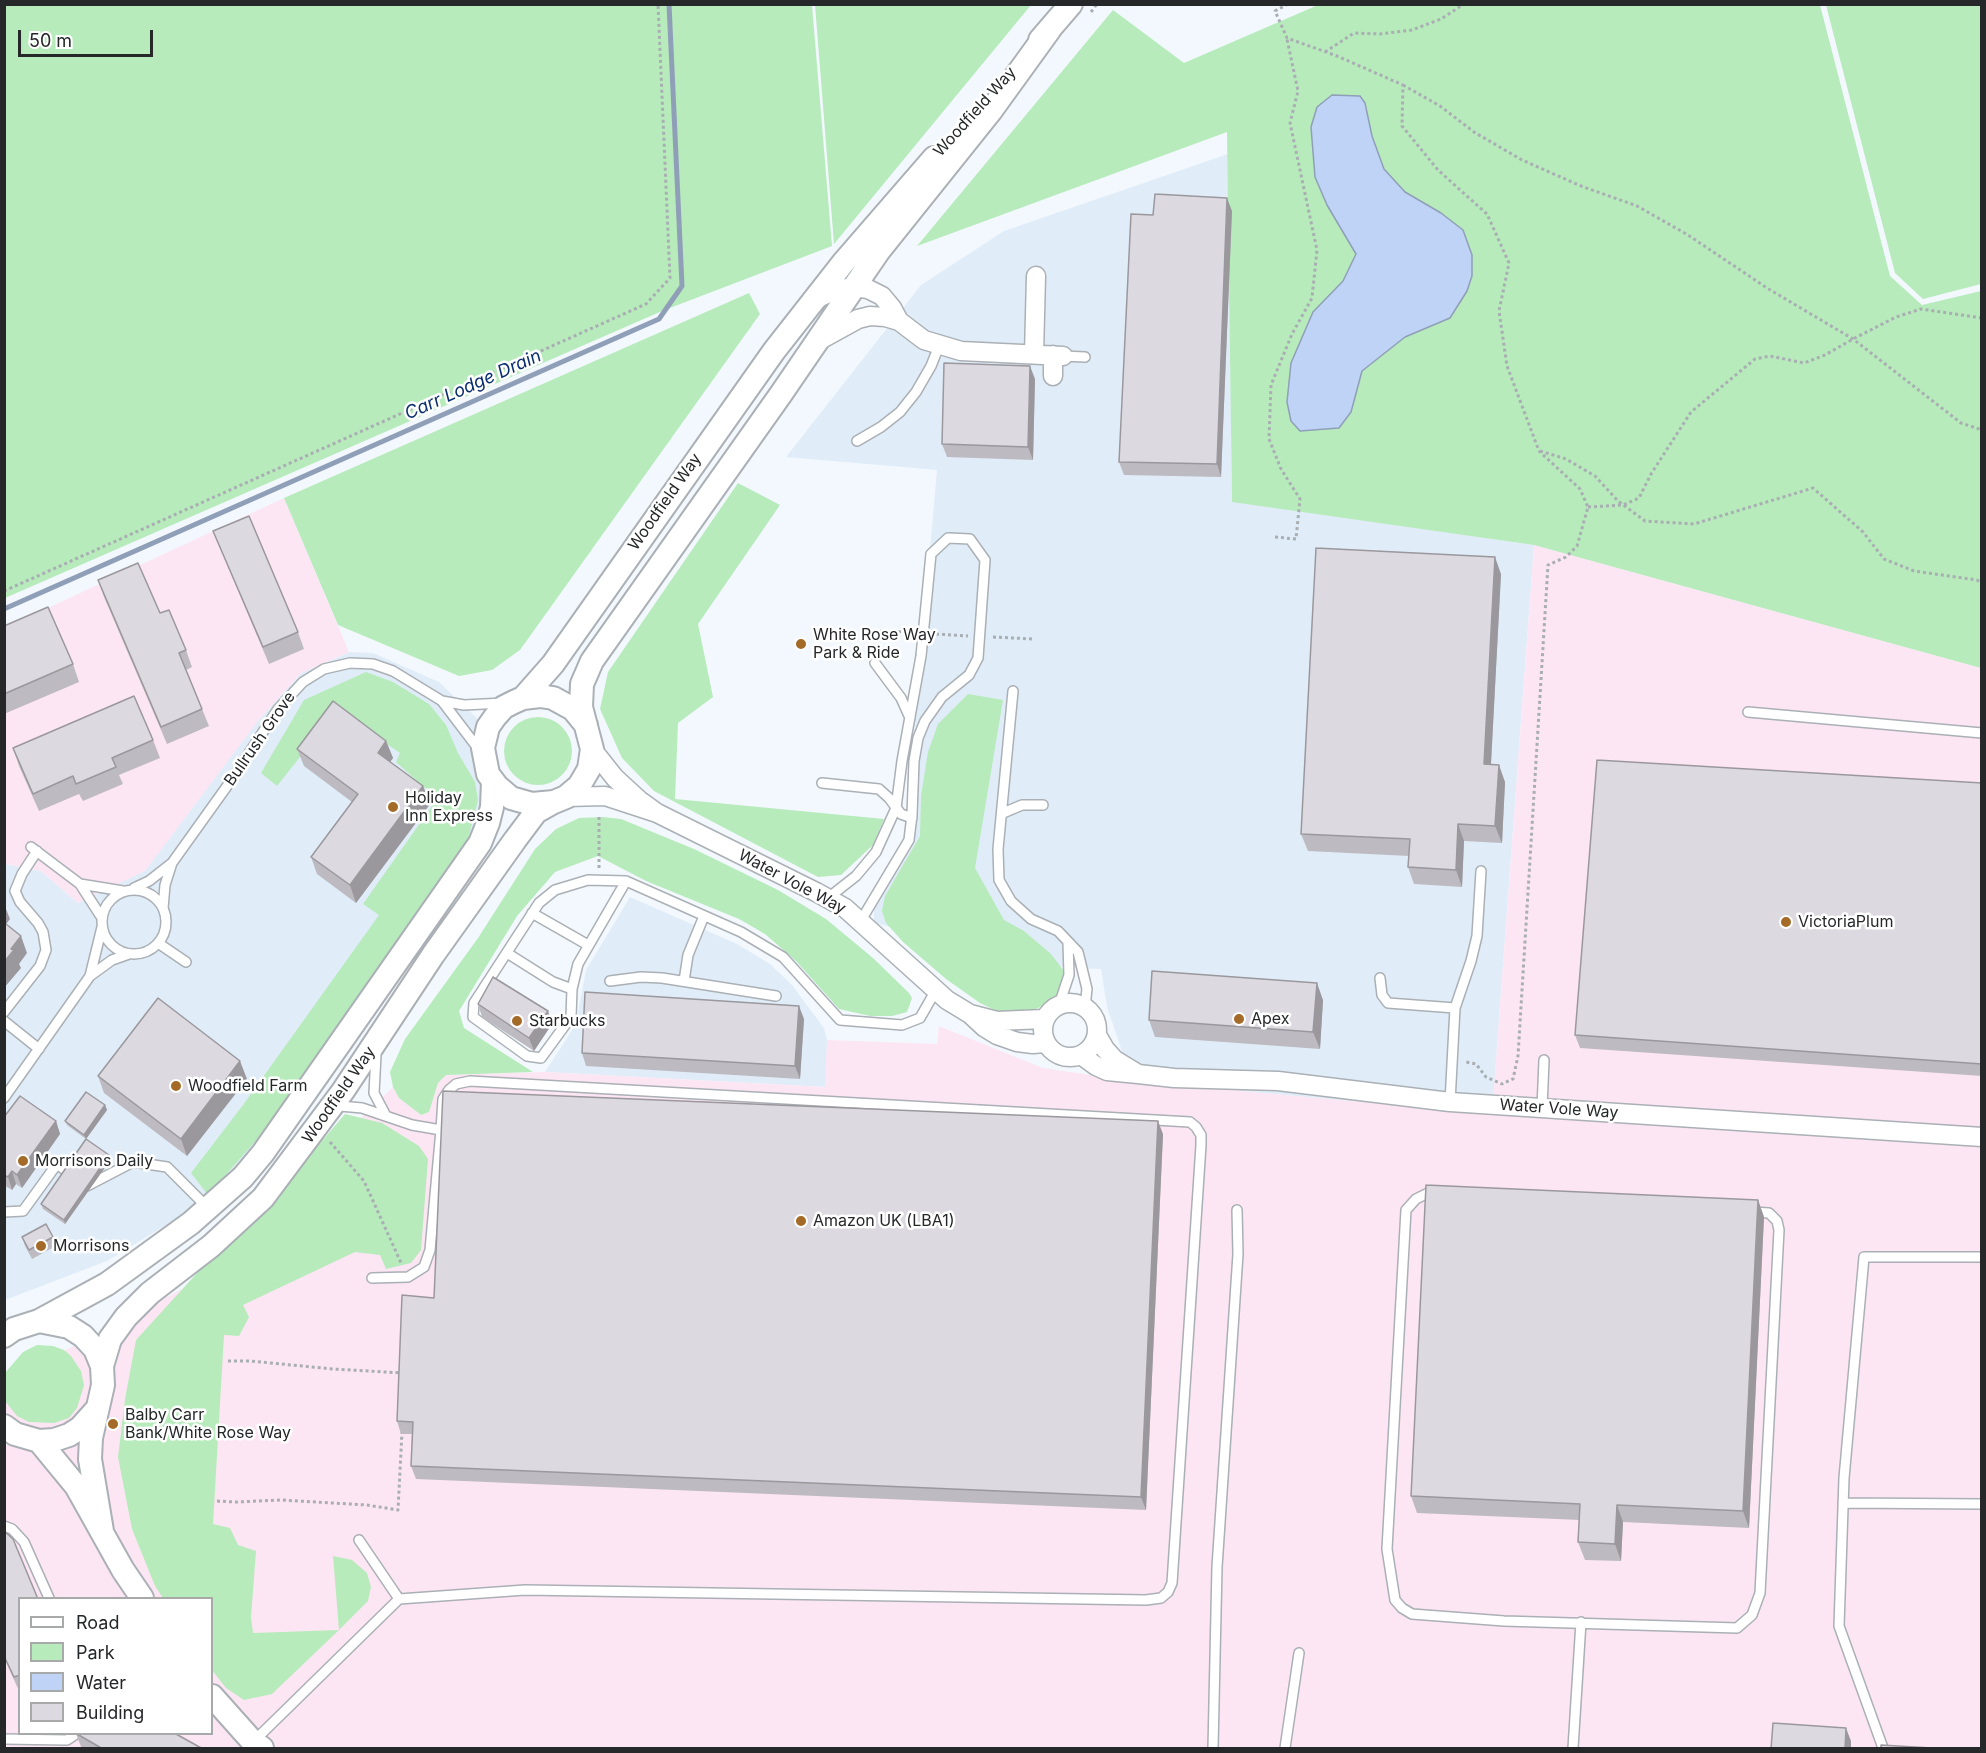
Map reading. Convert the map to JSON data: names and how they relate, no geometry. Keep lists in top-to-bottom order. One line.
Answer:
{"streets":{"street":["Woodfield Way","Water Vole Way"],"lane":["Bullrush Grove"]},"crossings":[["Woodfield Way","Bullrush Grove"],["Woodfield Way","Water Vole Way"],["Bullrush Grove","Water Vole Way"]],"water":["Carr Lodge Drain"],"places":["White Rose Way Park & Ride","Holiday Inn Express","VictoriaPlum","Apex","Starbucks","Woodfield Farm","Morrisons Daily","Amazon UK (LBA1)","Morrisons","Balby Carr Bank/White Rose Way"],"legend":["Road","Park","Water","Building"],"scale_bar":"50 m"}
